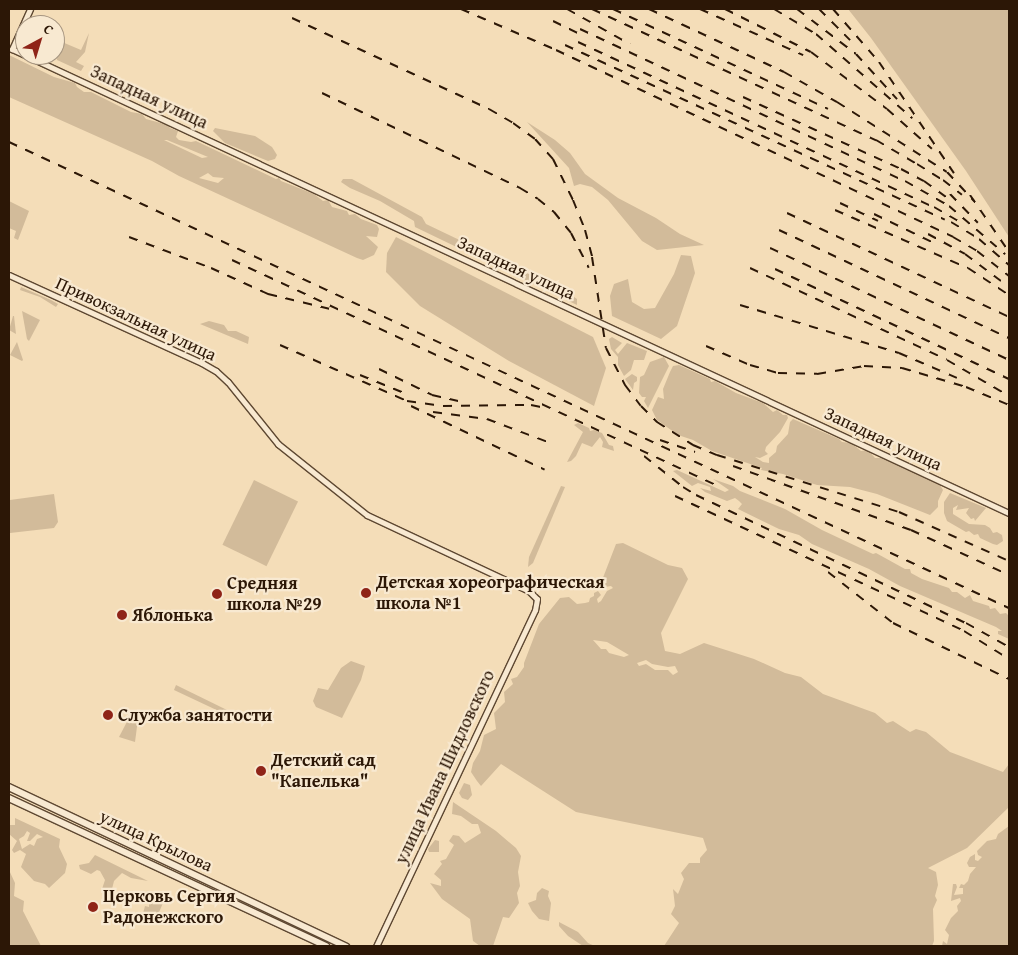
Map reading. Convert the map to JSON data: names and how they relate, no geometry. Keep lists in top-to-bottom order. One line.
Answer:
{"streets":{"main road":["улица Крылова"],"street":["Западная улица","Привокзальная улица","улица Ивана Шидловского"]},"crossings":[["Привокзальная улица","улица Ивана Шидловского"]],"places":["Детская хореографическая школа №1","Средняя школа №29","Яблонька","Служба занятости","Детский сад \"Капелька\"","Церковь Сергия Радонежского"],"north":"top right"}
